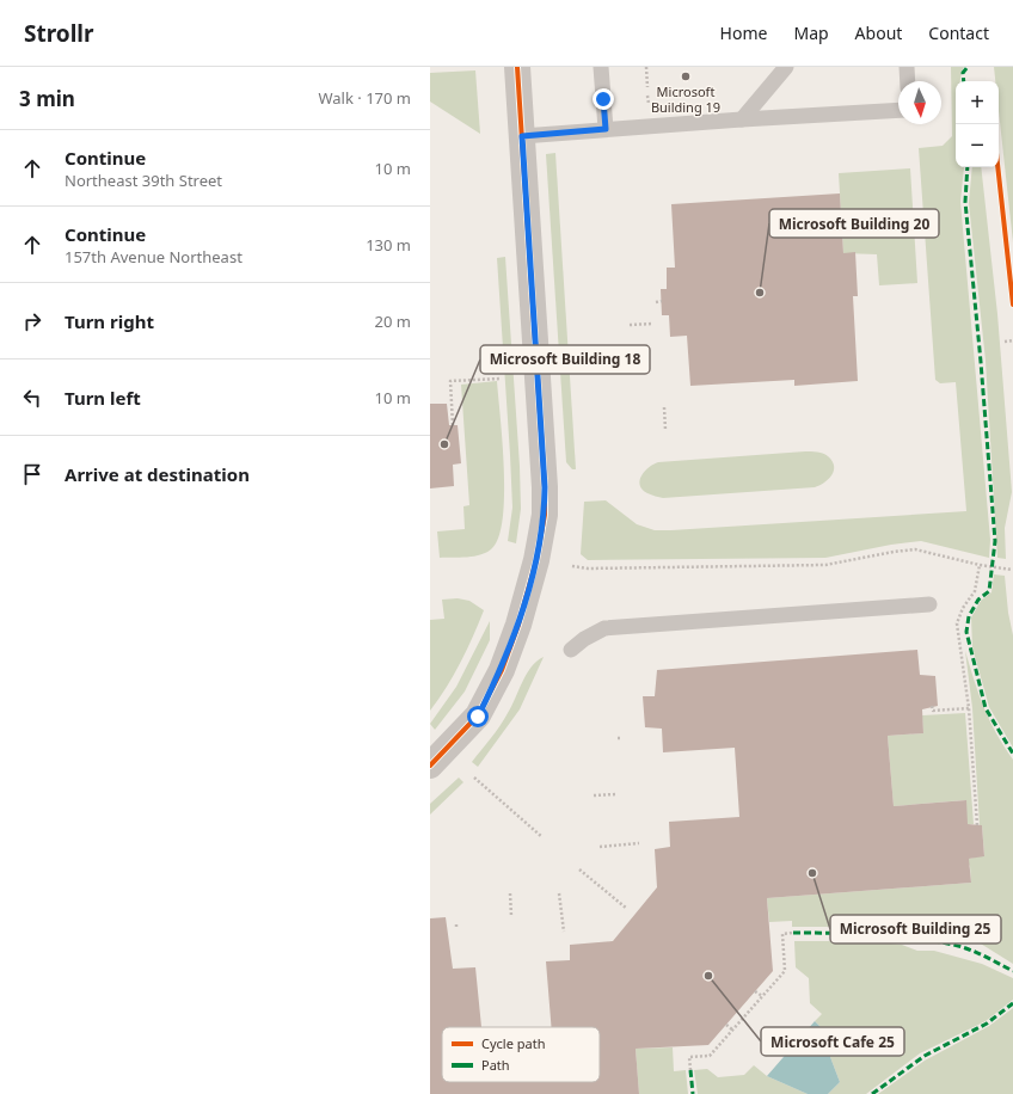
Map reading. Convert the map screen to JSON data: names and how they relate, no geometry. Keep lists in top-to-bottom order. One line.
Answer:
{"places":["Microsoft Building 19","Microsoft Building 20","Microsoft Building 18","Microsoft Building 25","Microsoft Cafe 25"],"legend":["Cycle path","Path"],"north":"bottom","page":{"header":"Strollr","nav":["Home","Map","About","Contact"],"heading":["3 min","Walk · 170 m"],"map_buttons":["+","−"],"list":[["Continue","Northeast 39th Street","10 m"],["Continue","157th Avenue Northeast","130 m"],["Turn right","20 m"],["Turn left","10 m"],"Arrive at destination"]}}
